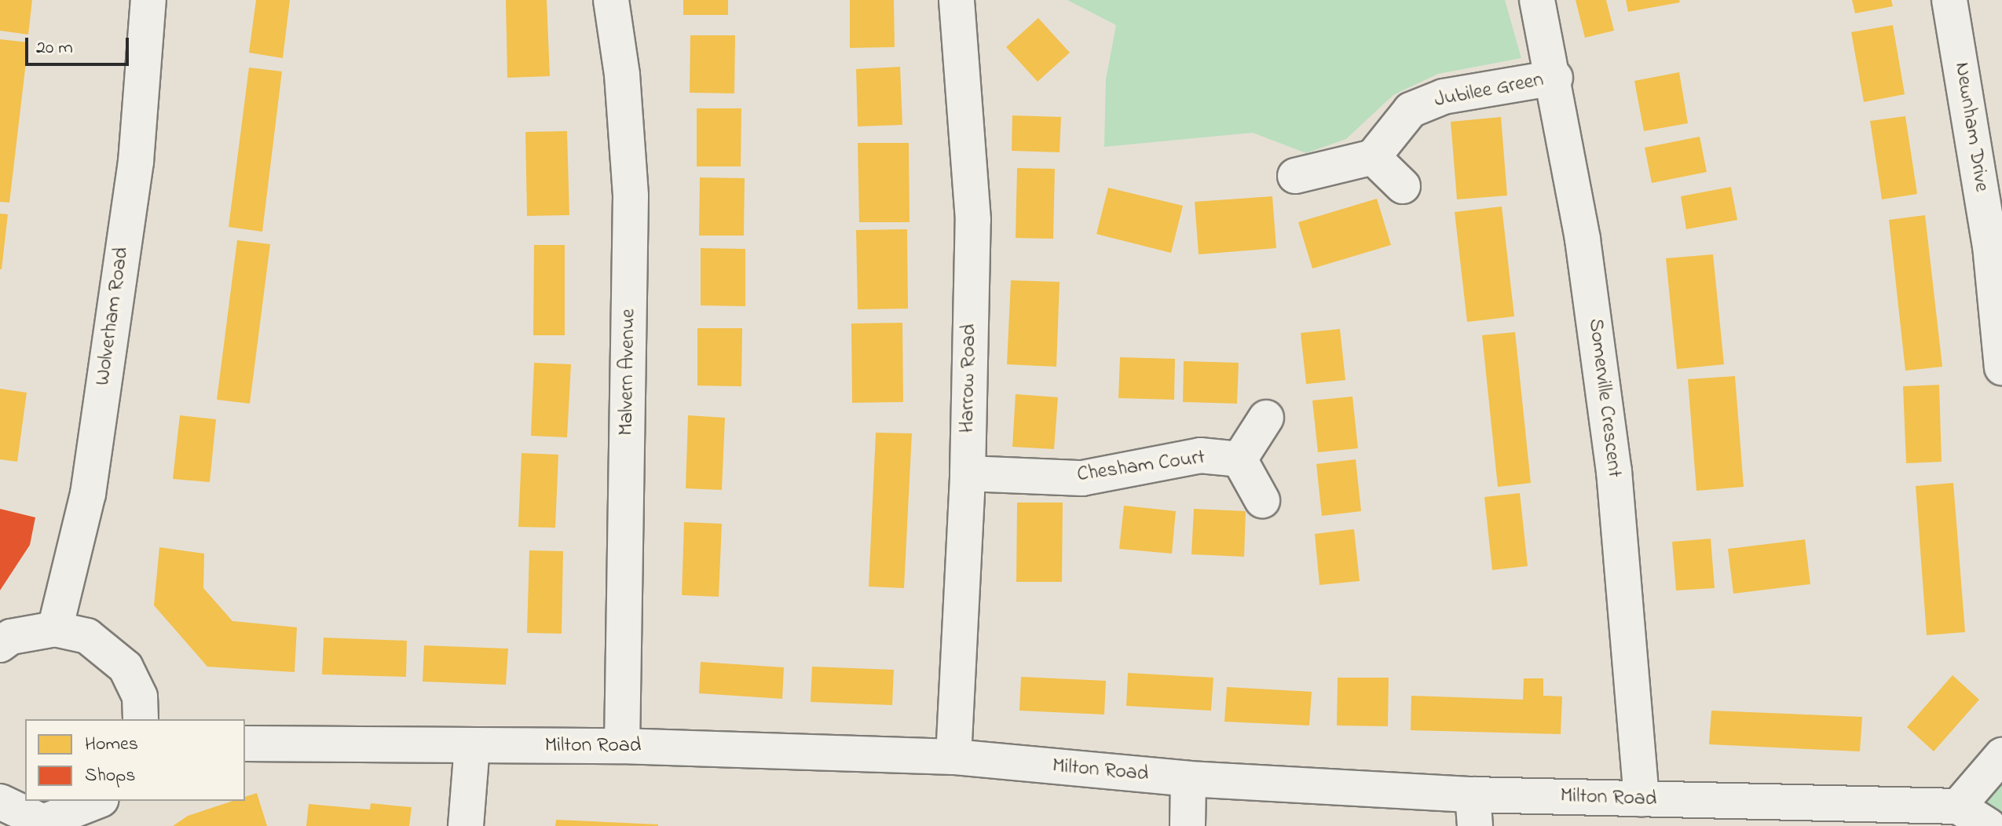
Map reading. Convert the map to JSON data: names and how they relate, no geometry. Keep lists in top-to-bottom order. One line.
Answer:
{"streets":{"street":["Jubilee Green","Newnham Drive","Wolverham Road","Malvern Avenue","Harrow Road","Somerville Crescent","Chesham Court","Milton Road"]},"crossings":[["Jubilee Green","Somerville Crescent"],["Malvern Avenue","Milton Road"],["Harrow Road","Chesham Court"],["Harrow Road","Milton Road"],["Somerville Crescent","Milton Road"]],"legend":["Homes","Shops"],"scale_bar":"20 m"}
